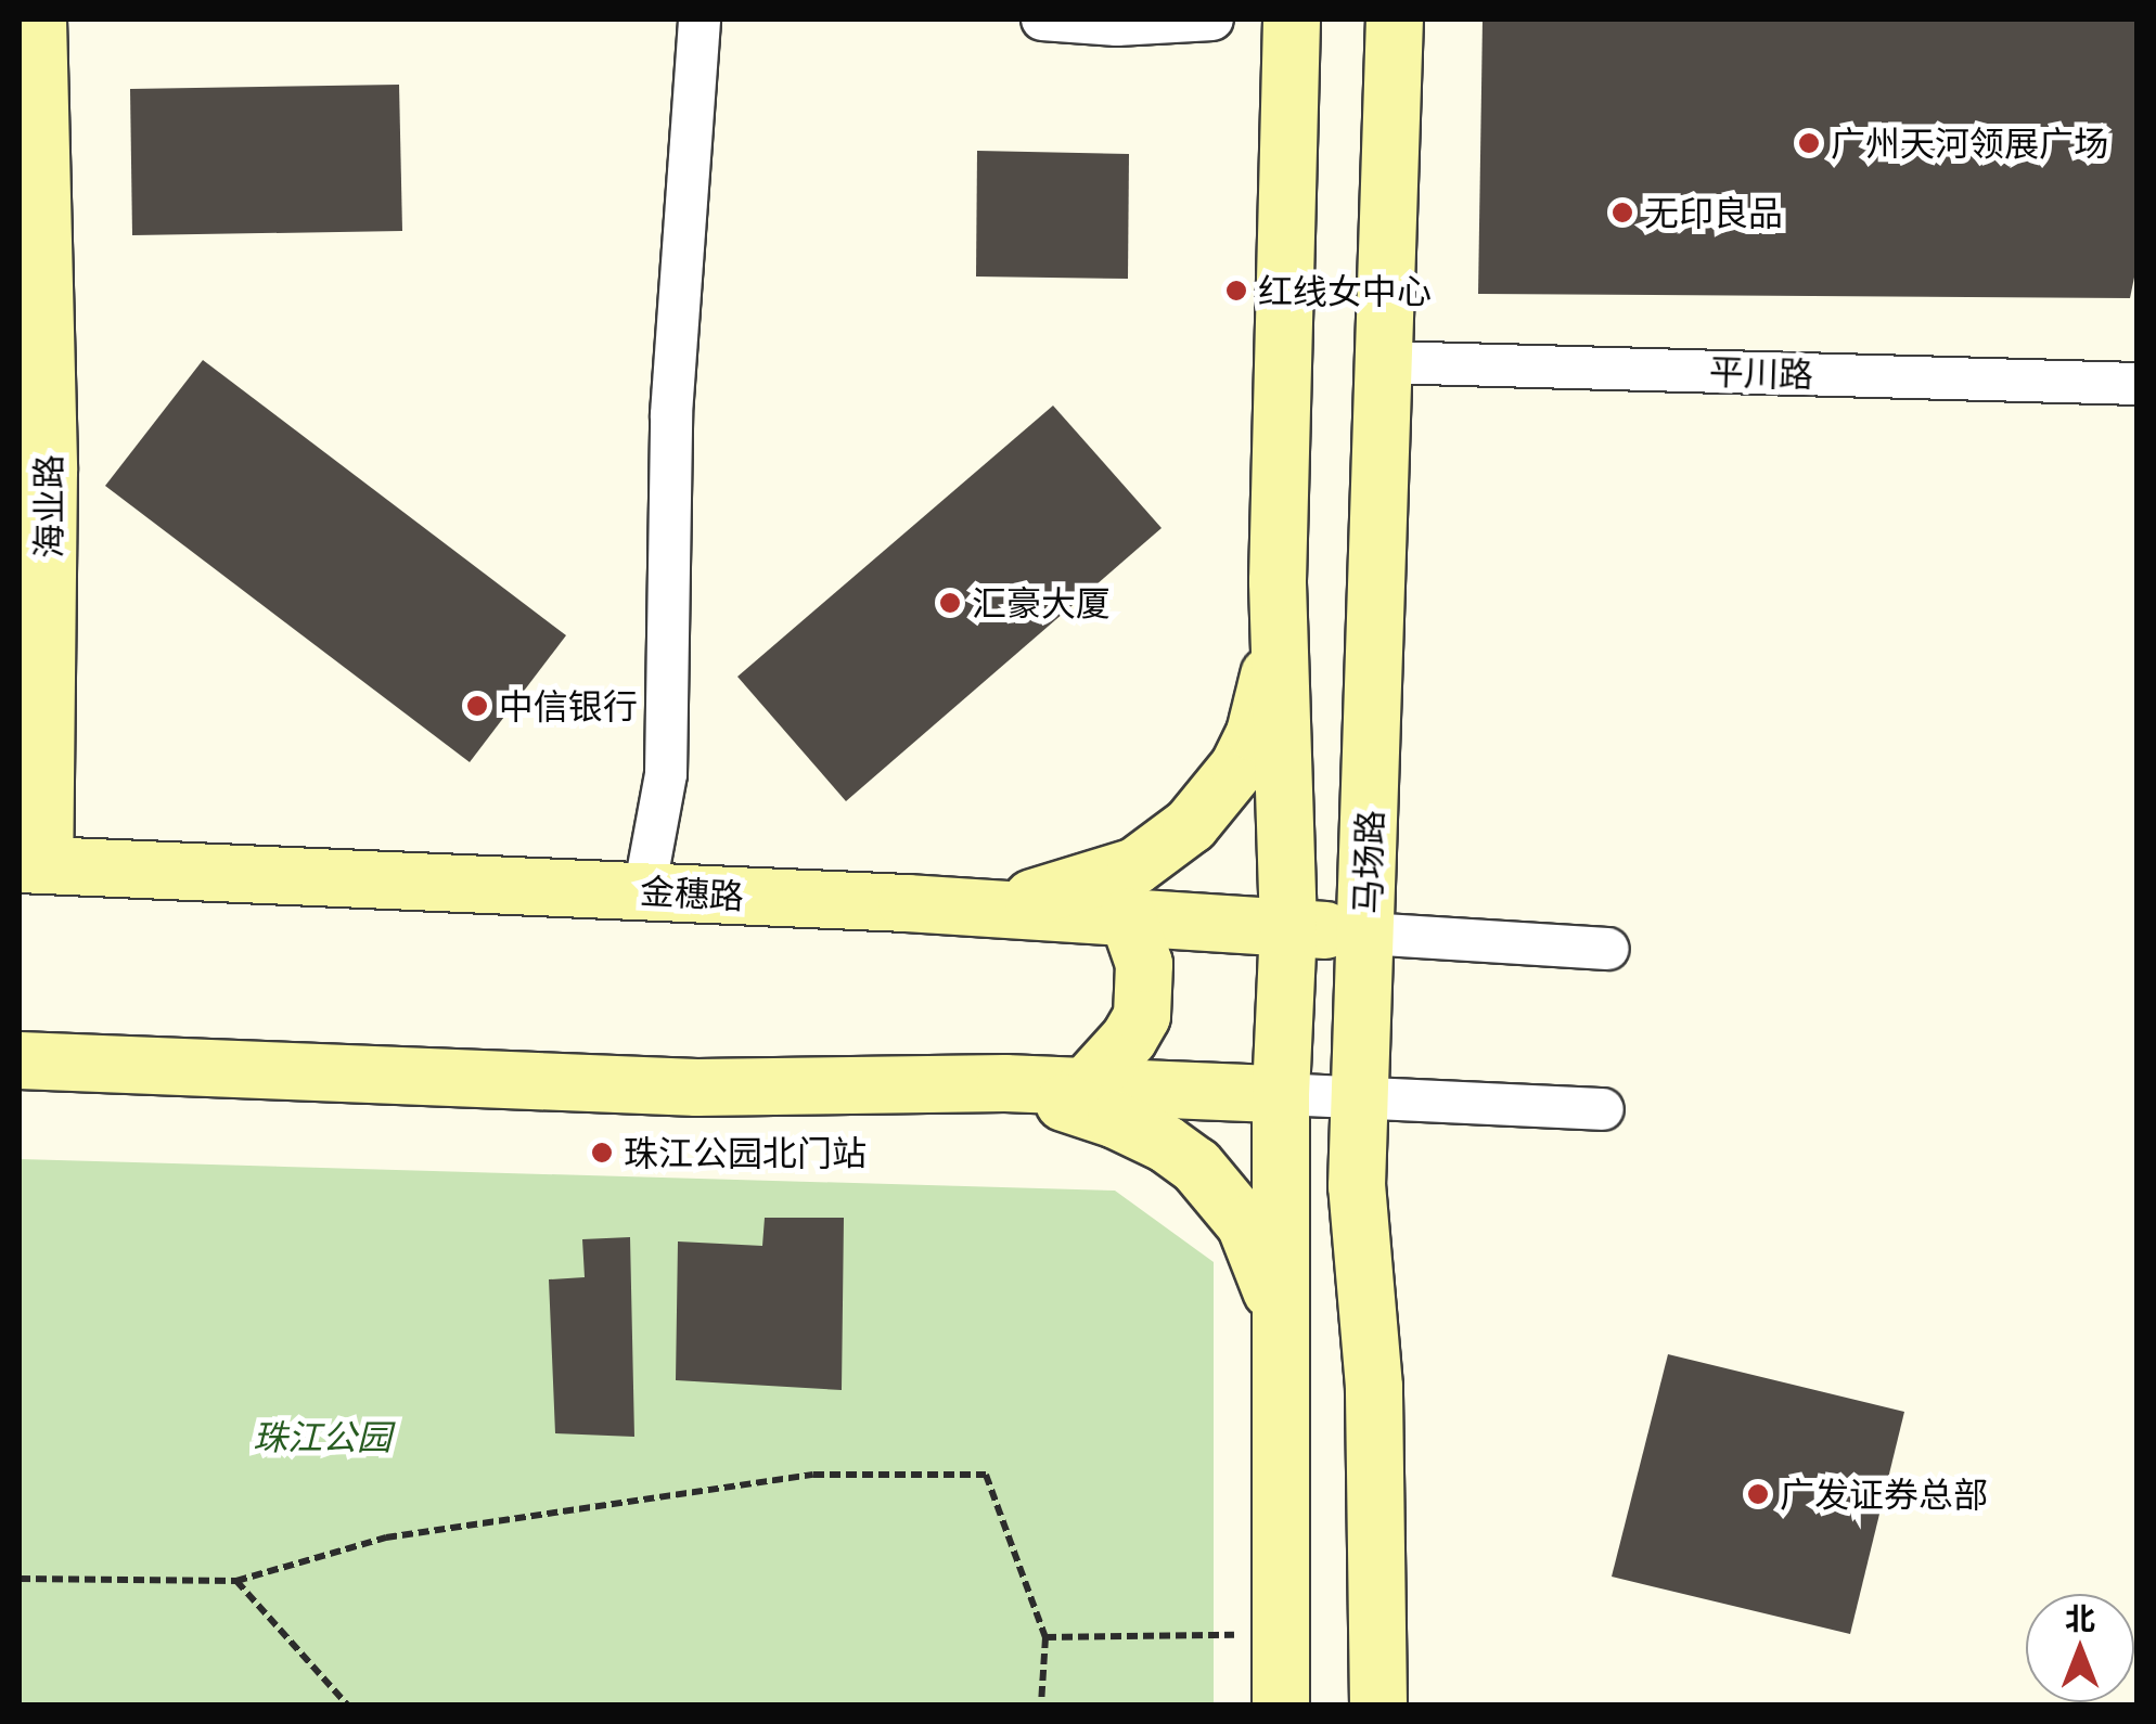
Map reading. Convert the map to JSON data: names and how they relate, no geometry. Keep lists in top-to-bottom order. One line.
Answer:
{"streets":{"main road":["海业路","马场路","金穗路"],"street":["平川路"]},"crossings":[["平川路","马场路"],["海业路","金穗路"],["马场路","金穗路"]],"parks":["珠江公园"],"places":["广州天河领展广场","无印良品","红线女中心","汇豪大厦","中信银行","珠江公园北门站","广发证券总部"],"north":"top"}
